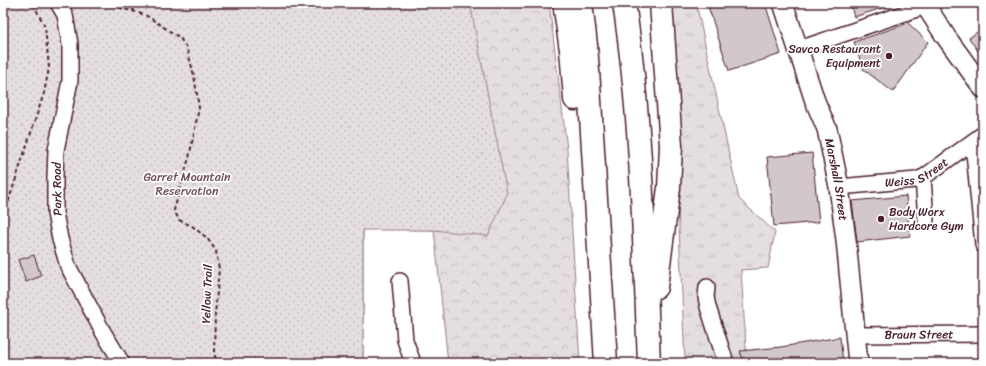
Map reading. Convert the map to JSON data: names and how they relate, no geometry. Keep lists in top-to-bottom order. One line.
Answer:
{"streets":{"main road":["Marshall Street"],"street":["Weiss Street","Park Road","Braun Street"],"path":["Yellow Trail"]},"crossings":[["Weiss Street","Marshall Street"],["Marshall Street","Braun Street"]],"parks":["Garret Mountain Reservation"],"places":["Savco Restaurant Equipment","Body Worx Hardcore Gym"]}
